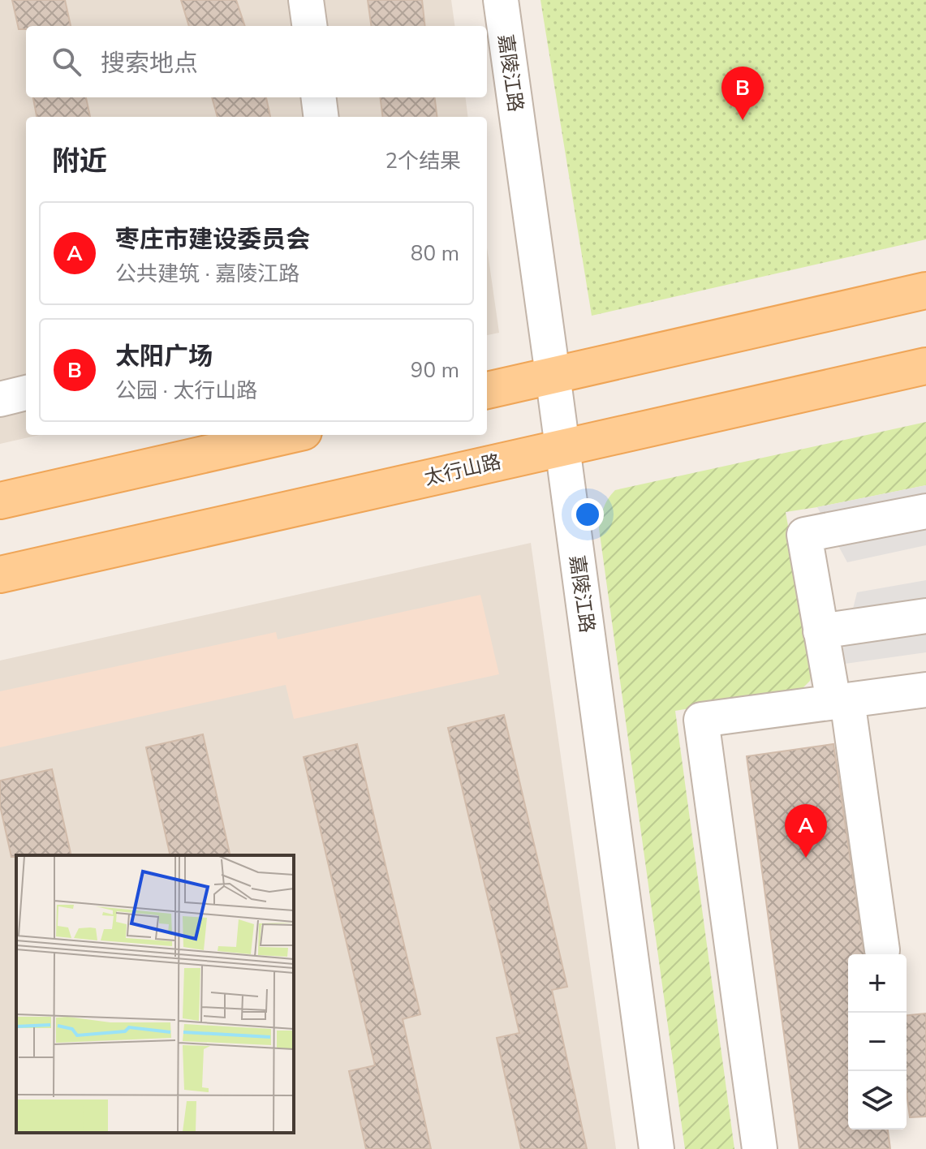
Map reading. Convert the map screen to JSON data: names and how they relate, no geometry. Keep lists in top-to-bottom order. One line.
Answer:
{"streets":{"main road":["太行山路"],"street":["嘉陵江路"]},"crossings":[["嘉陵江路","太行山路"]],"page":{"search":"搜索地点","pins":["B","A"],"heading":["附近","2个结果"],"list":[{"mark":"A","name":"枣庄市建设委员会","note":"公共建筑 · 嘉陵江路","value":"80 m"},{"mark":"B","name":"太阳广场","note":"公园 · 太行山路","value":"90 m"}],"map_buttons":["+","−"]}}
